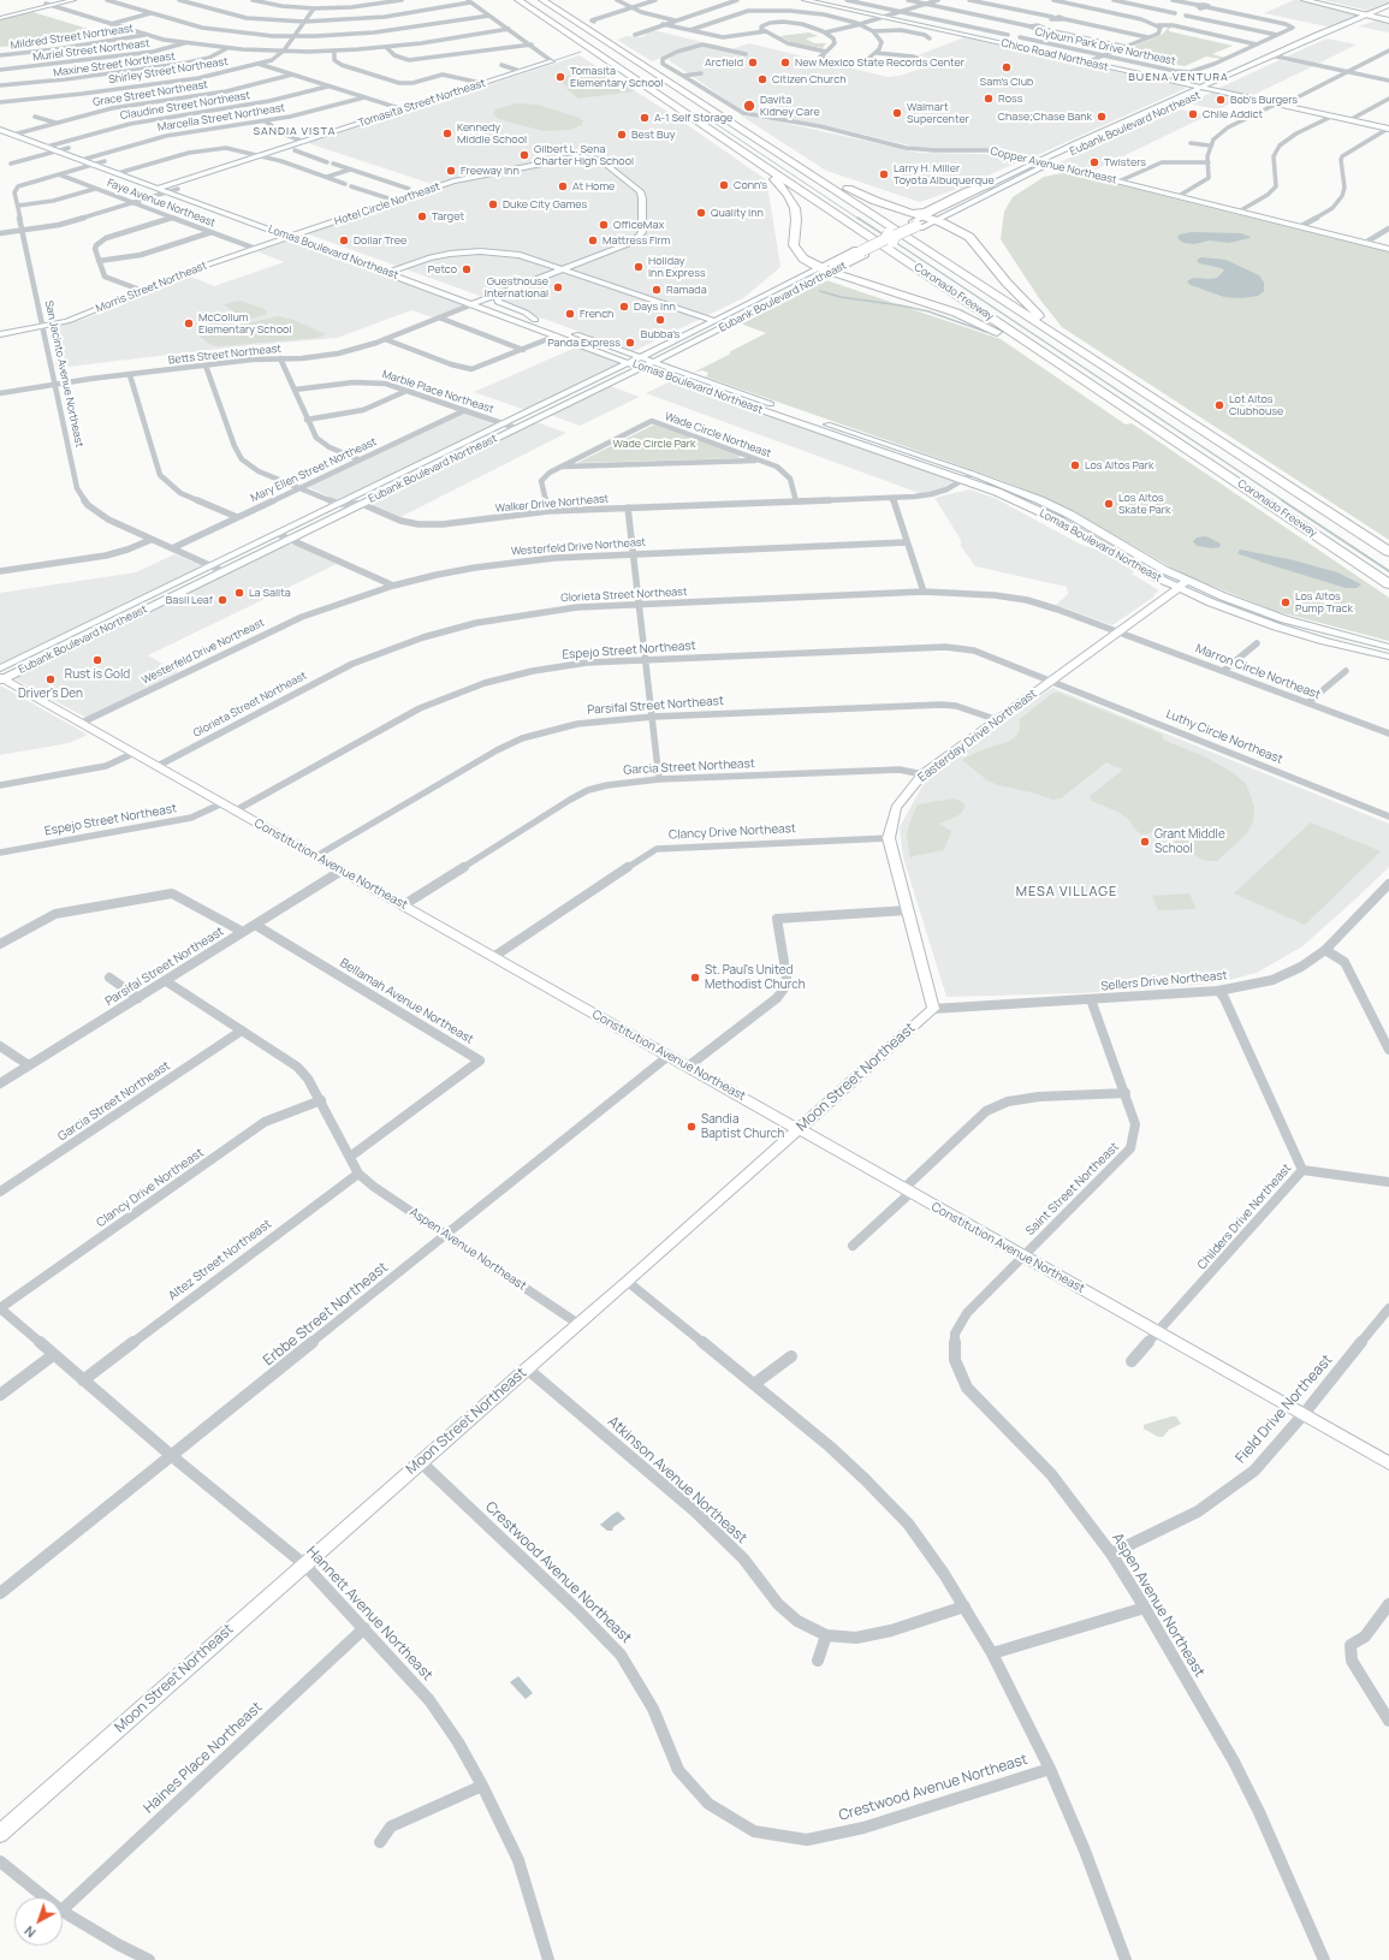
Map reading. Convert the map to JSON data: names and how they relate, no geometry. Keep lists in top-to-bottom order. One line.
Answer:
{"streets":{"highway":["Coronado Freeway"],"main road":["Chico Road Northeast","Tomasita Street Northeast","Eubank Boulevard Northeast","Copper Avenue Northeast","Hotel Circle Northeast","Lomas Boulevard Northeast","Morris Street Northeast","Easterday Drive Northeast","Constitution Avenue Northeast","Moon Street Northeast"],"street":["Mildred Street Northeast","Clyburn Park Drive Northeast","Muriel Street Northeast","Maxine Street Northeast","Shirley Street Northeast","Grace Street Northeast","Claudine Street Northeast","Marcella Street Northeast","Faye Avenue Northeast","Betts Street Northeast","San Jacinto Avenue Northeast","Marble Place Northeast","Wade Circle Northeast","Mary Ellen Street Northeast","Walker Drive Northeast","Westerfeld Drive Northeast","Glorieta Street Northeast","Espejo Street Northeast","Marron Circle Northeast","Parsifal Street Northeast","Luthy Circle Northeast","Garcia Street Northeast","Clancy Drive Northeast","Sellers Drive Northeast","Bellamah Avenue Northeast","Saint Street Northeast","Childers Drive Northeast","Aspen Avenue Northeast","Altez Street Northeast","Erbbe Street Northeast","Field Drive Northeast","Atkinson Avenue Northeast","Crestwood Avenue Northeast","Hannett Avenue Northeast","Haines Place Northeast"]},"crossings":[["Chico Road Northeast","Eubank Boulevard Northeast"],["Grace Street Northeast","Lomas Boulevard Northeast"],["Tomasita Street Northeast","Faye Avenue Northeast"],["Tomasita Street Northeast","Lomas Boulevard Northeast"],["Tomasita Street Northeast","San Jacinto Avenue Northeast"],["Claudine Street Northeast","Lomas Boulevard Northeast"],["Marcella Street Northeast","Lomas Boulevard Northeast"],["Eubank Boulevard Northeast","Copper Avenue Northeast"],["Eubank Boulevard Northeast","Lomas Boulevard Northeast"],["Eubank Boulevard Northeast","San Jacinto Avenue Northeast"],["Eubank Boulevard Northeast","Marble Place Northeast"],["Eubank Boulevard Northeast","Walker Drive Northeast"],["Eubank Boulevard Northeast","Constitution Avenue Northeast"],["Faye Avenue Northeast","Morris Street Northeast"],["Faye Avenue Northeast","San Jacinto Avenue Northeast"],["Hotel Circle Northeast","Lomas Boulevard Northeast"],["Hotel Circle Northeast","Morris Street Northeast"],["Hotel Circle Northeast","Betts Street Northeast"],["Lomas Boulevard Northeast","Morris Street Northeast"],["Lomas Boulevard Northeast","Betts Street Northeast"],["Lomas Boulevard Northeast","San Jacinto Avenue Northeast"],["Lomas Boulevard Northeast","Walker Drive Northeast"],["Lomas Boulevard Northeast","Easterday Drive Northeast"],["Morris Street Northeast","San Jacinto Avenue Northeast"],["Betts Street Northeast","San Jacinto Avenue Northeast"],["Betts Street Northeast","Walker Drive Northeast"],["San Jacinto Avenue Northeast","Mary Ellen Street Northeast"],["Marble Place Northeast","Mary Ellen Street Northeast"],["Wade Circle Northeast","Walker Drive Northeast"],["Mary Ellen Street Northeast","Walker Drive Northeast"],["Westerfeld Drive Northeast","Constitution Avenue Northeast"],["Glorieta Street Northeast","Marron Circle Northeast"],["Glorieta Street Northeast","Easterday Drive Northeast"],["Glorieta Street Northeast","Constitution Avenue Northeast"],["Espejo Street Northeast","Easterday Drive Northeast"],["Espejo Street Northeast","Luthy Circle Northeast"],["Espejo Street Northeast","Constitution Avenue Northeast"],["Marron Circle Northeast","Easterday Drive Northeast"],["Parsifal Street Northeast","Easterday Drive Northeast"],["Parsifal Street Northeast","Constitution Avenue Northeast"],["Parsifal Street Northeast","Bellamah Avenue Northeast"],["Easterday Drive Northeast","Luthy Circle Northeast"],["Easterday Drive Northeast","Garcia Street Northeast"],["Easterday Drive Northeast","Clancy Drive Northeast"],["Easterday Drive Northeast","Sellers Drive Northeast"],["Easterday Drive Northeast","Moon Street Northeast"],["Garcia Street Northeast","Constitution Avenue Northeast"],["Clancy Drive Northeast","Constitution Avenue Northeast"],["Clancy Drive Northeast","Hannett Avenue Northeast"],["Constitution Avenue Northeast","Moon Street Northeast"],["Constitution Avenue Northeast","Saint Street Northeast"],["Constitution Avenue Northeast","Childers Drive Northeast"],["Constitution Avenue Northeast","Aspen Avenue Northeast"],["Constitution Avenue Northeast","Erbbe Street Northeast"],["Constitution Avenue Northeast","Field Drive Northeast"],["Sellers Drive Northeast","Moon Street Northeast"],["Sellers Drive Northeast","Saint Street Northeast"],["Sellers Drive Northeast","Childers Drive Northeast"],["Moon Street Northeast","Aspen Avenue Northeast"],["Moon Street Northeast","Atkinson Avenue Northeast"],["Moon Street Northeast","Crestwood Avenue Northeast"],["Moon Street Northeast","Hannett Avenue Northeast"],["Saint Street Northeast","Aspen Avenue Northeast"],["Aspen Avenue Northeast","Altez Street Northeast"],["Aspen Avenue Northeast","Erbbe Street Northeast"],["Aspen Avenue Northeast","Field Drive Northeast"],["Altez Street Northeast","Hannett Avenue Northeast"],["Erbbe Street Northeast","Hannett Avenue Northeast"],["Hannett Avenue Northeast","Haines Place Northeast"]],"districts":["BUENA VENTURA","SANDIA VISTA","MESA VILLAGE"],"parks":["Wade Circle Park"],"places":["Arcfield","New Mexico State Records Center","Sam's Club","Tomasita Elementary School","Citizen Church","Ross","Bob's Burgers","Davita Kidney Care","Walmart Supercenter","Chile Addict","Chase;Chase Bank","A-1 Self Storage","Kennedy Middle School","Best Buy","Gilbert L. Sena Charter High School","Twisters","Freeway Inn","Larry H. Miller Toyota Albuquerque","Conn's","At Home","Duke City Games","Quality Inn","Target","OfficeMax","Dollar Tree","Mattress Firm","Holiday Inn Express","Petco","Guesthouse International","Ramada","Days Inn","French","Bubba's","McCollum Elementary School","Panda Express","Lot Altos Clubhouse","Los Altos Park","Los Altos Skate Park","La Salita","Basil Leaf","Los Altos Pump Track","Rust is Gold","Driver's Den","Grant Middle School","St. Paul's United Methodist Church","Sandia Baptist Church"],"north":"bottom left"}
